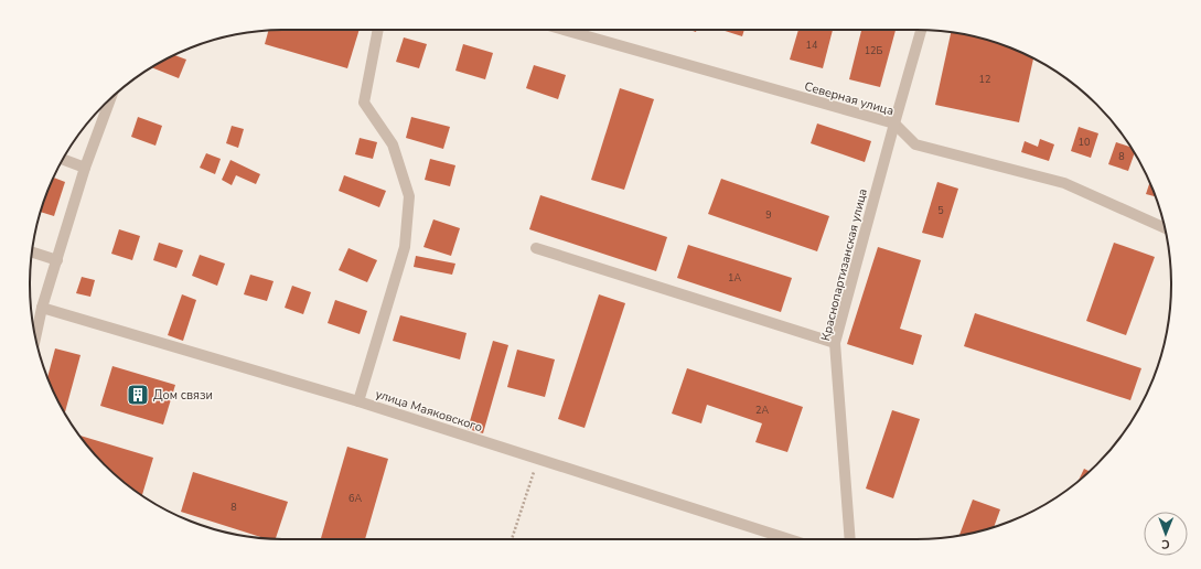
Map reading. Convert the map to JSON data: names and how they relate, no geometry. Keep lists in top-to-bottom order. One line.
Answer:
{"streets":{"street":["Северная улица","Краснопартизанская улица","улица Маяковского"]},"crossings":[["Северная улица","Краснопартизанская улица"]],"places":{"building":["Дом связи"]},"house_numbers":["14","12Б","12","10","8","5","9","1А","2А","6А","8"],"north":"bottom"}
